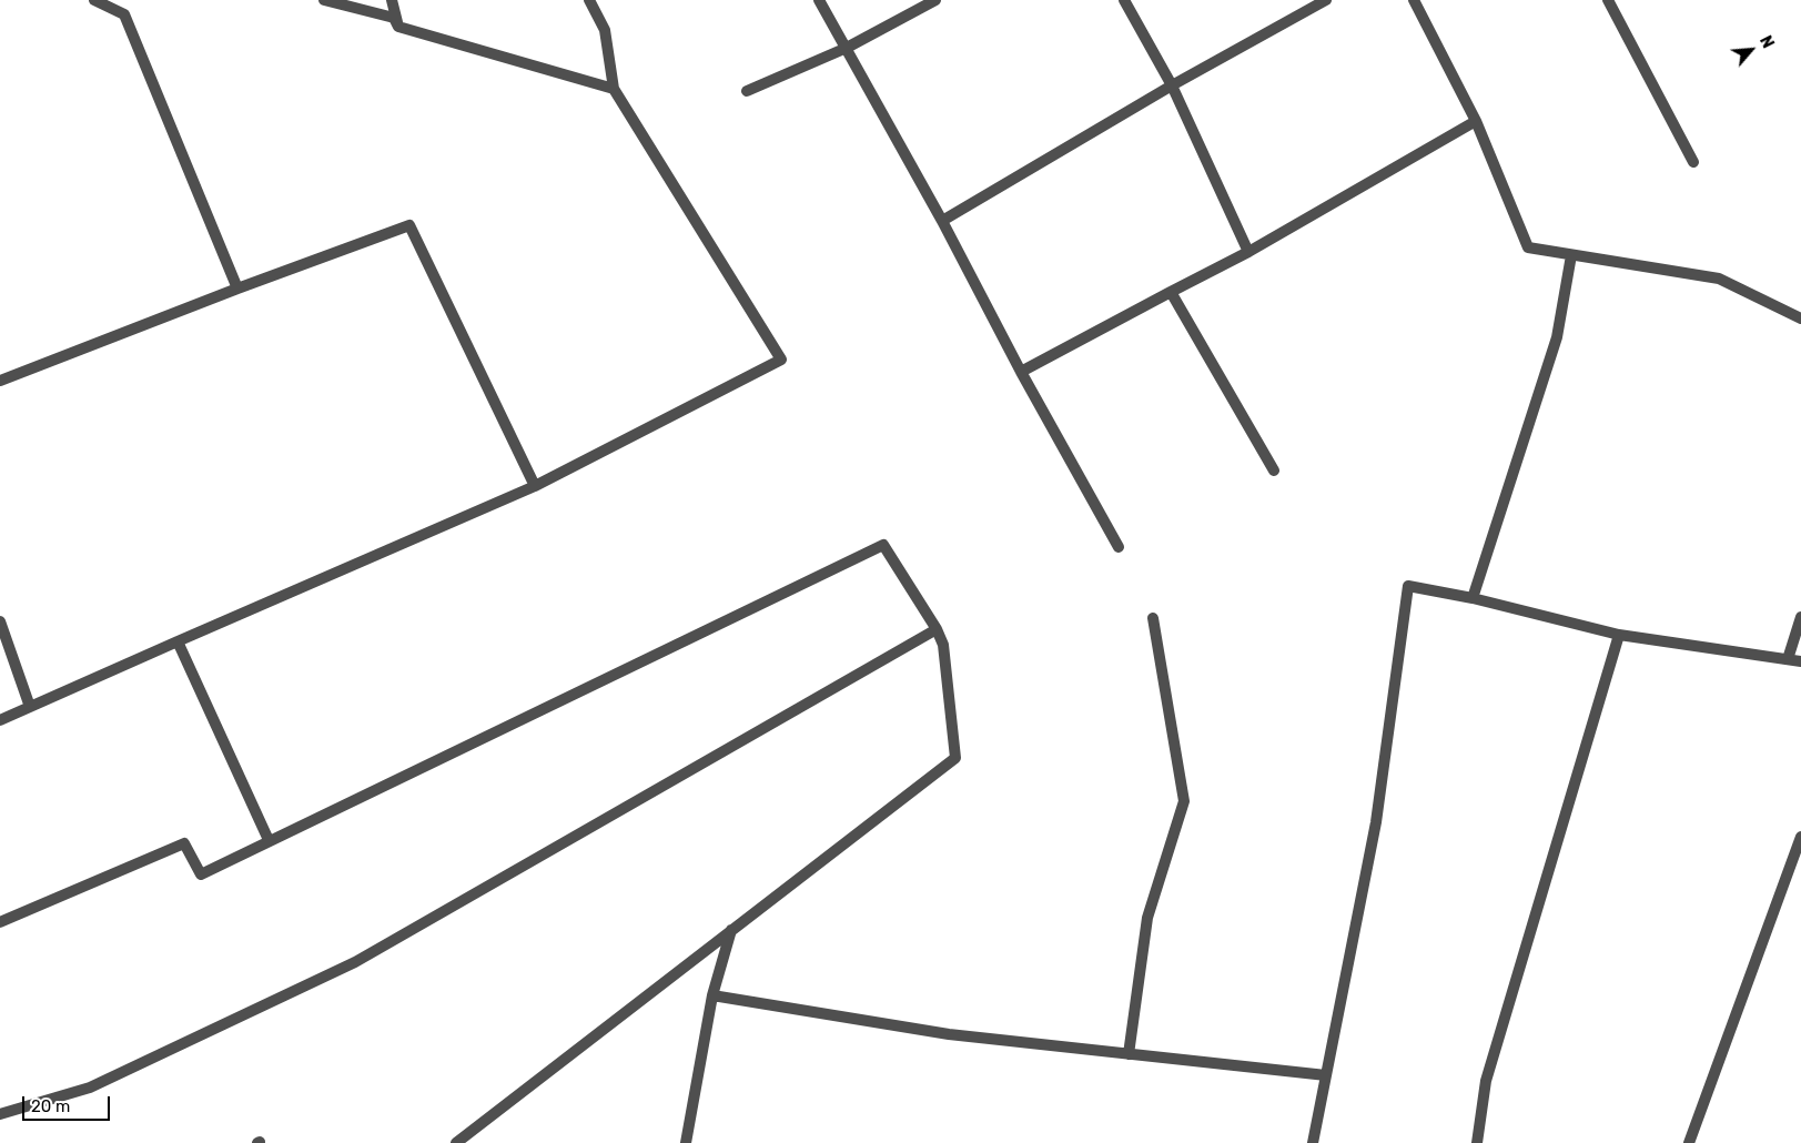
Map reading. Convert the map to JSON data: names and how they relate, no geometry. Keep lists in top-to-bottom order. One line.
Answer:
{"scale_bar":"20 m","north":"top right"}
